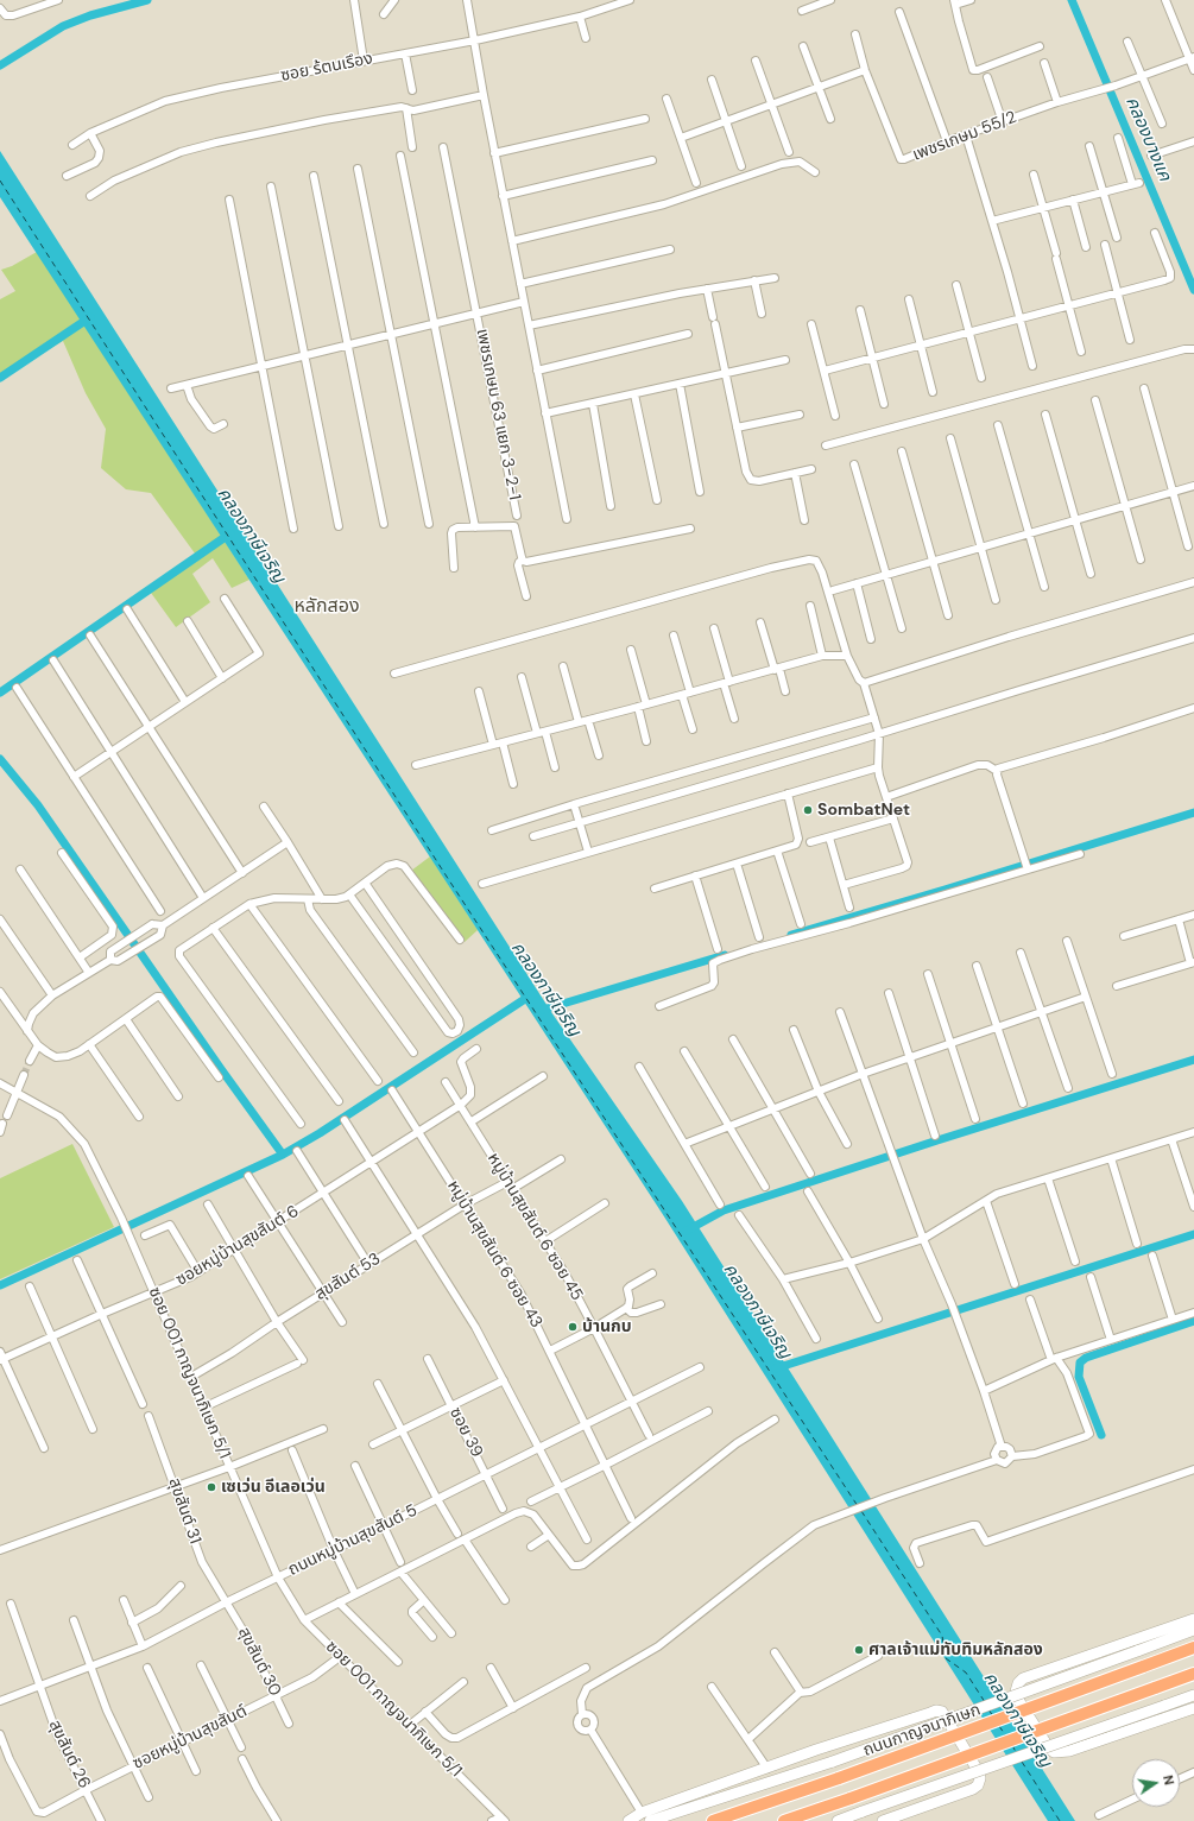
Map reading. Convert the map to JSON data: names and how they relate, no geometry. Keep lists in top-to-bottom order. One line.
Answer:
{"streets":{"highway":["ถนนกาญจนาภิเษก"],"street":["ซอย ร้ตนเรึอง","เพชรเกษม 55/2","เพชรเกษม 63 แยก 3-2-1","หมู่บ้านสุขสันต์ 6 ซอย 45","ซอยหมู่บ้านสุขสันต์ 6","หมู่บ้านสุขสันต์ 6 ซอย 43","สุขสันต์ 53","ซอย 001 กาญจนาภิเษก 5/1","ซอย 39","สุขสันต์ 31","ถนนหมู่บ้านสุขสันต์ 5","สุขสันต์ 30","ซอยหมู่บ้านสุขสันต์","สุขสันต์ 26"]},"crossings":[["หมู่บ้านสุขสันต์ 6 ซอย 45","ซอยหมู่บ้านสุขสันต์ 6"],["หมู่บ้านสุขสันต์ 6 ซอย 45","สุขสันต์ 53"],["หมู่บ้านสุขสันต์ 6 ซอย 45","ถนนหมู่บ้านสุขสันต์ 5"],["ซอยหมู่บ้านสุขสันต์ 6","หมู่บ้านสุขสันต์ 6 ซอย 43"],["ซอยหมู่บ้านสุขสันต์ 6","ซอย 001 กาญจนาภิเษก 5/1"],["หมู่บ้านสุขสันต์ 6 ซอย 43","สุขสันต์ 53"],["หมู่บ้านสุขสันต์ 6 ซอย 43","ถนนหมู่บ้านสุขสันต์ 5"],["สุขสันต์ 53","ซอย 001 กาญจนาภิเษก 5/1"],["ซอย 001 กาญจนาภิเษก 5/1","ถนนหมู่บ้านสุขสันต์ 5"],["ซอย 001 กาญจนาภิเษก 5/1","ซอยหมู่บ้านสุขสันต์"],["ซอย 39","ถนนหมู่บ้านสุขสันต์ 5"],["สุขสันต์ 31","ถนนหมู่บ้านสุขสันต์ 5"],["สุขสันต์ 31","สุขสันต์ 30"],["ถนนหมู่บ้านสุขสันต์ 5","สุขสันต์ 30"],["ถนนหมู่บ้านสุขสันต์ 5","สุขสันต์ 26"],["สุขสันต์ 30","ซอยหมู่บ้านสุขสันต์"],["ซอยหมู่บ้านสุขสันต์","สุขสันต์ 26"]],"districts":["หลักสอง"],"water":["คลองบางแค","คลองภาษีเจริญ"],"places":["SombatNet","บ้านกบ","เซเว่น อีเลอเว่น","ศาลเจ้าแม่ทับทิมหลักสอง"],"north":"right"}
